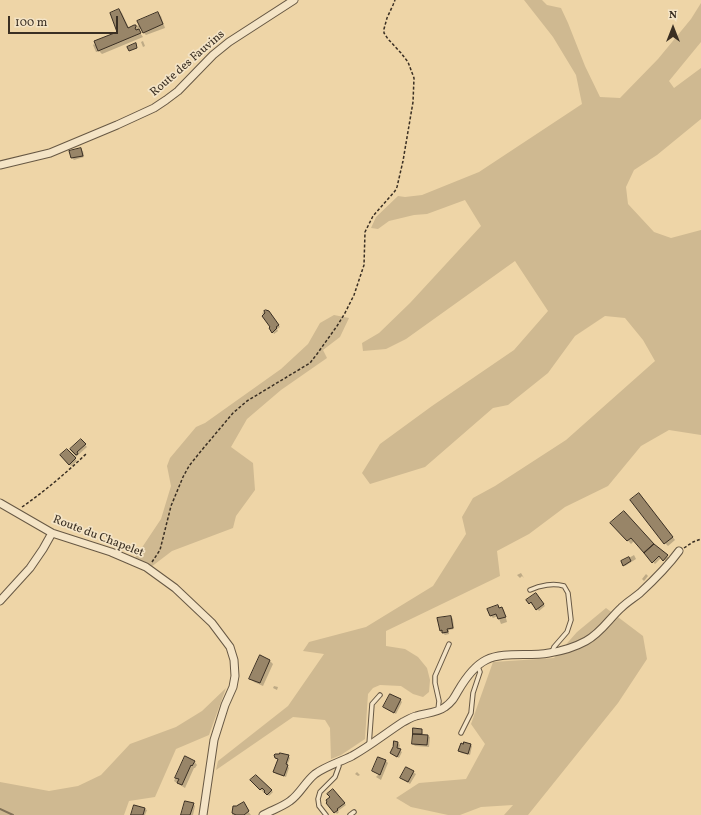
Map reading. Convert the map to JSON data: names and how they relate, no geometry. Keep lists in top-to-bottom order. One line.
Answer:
{"streets":{"street":["Route des Fauvins","Route du Chapelet"]},"scale_bar":"100 m","north":"top"}
